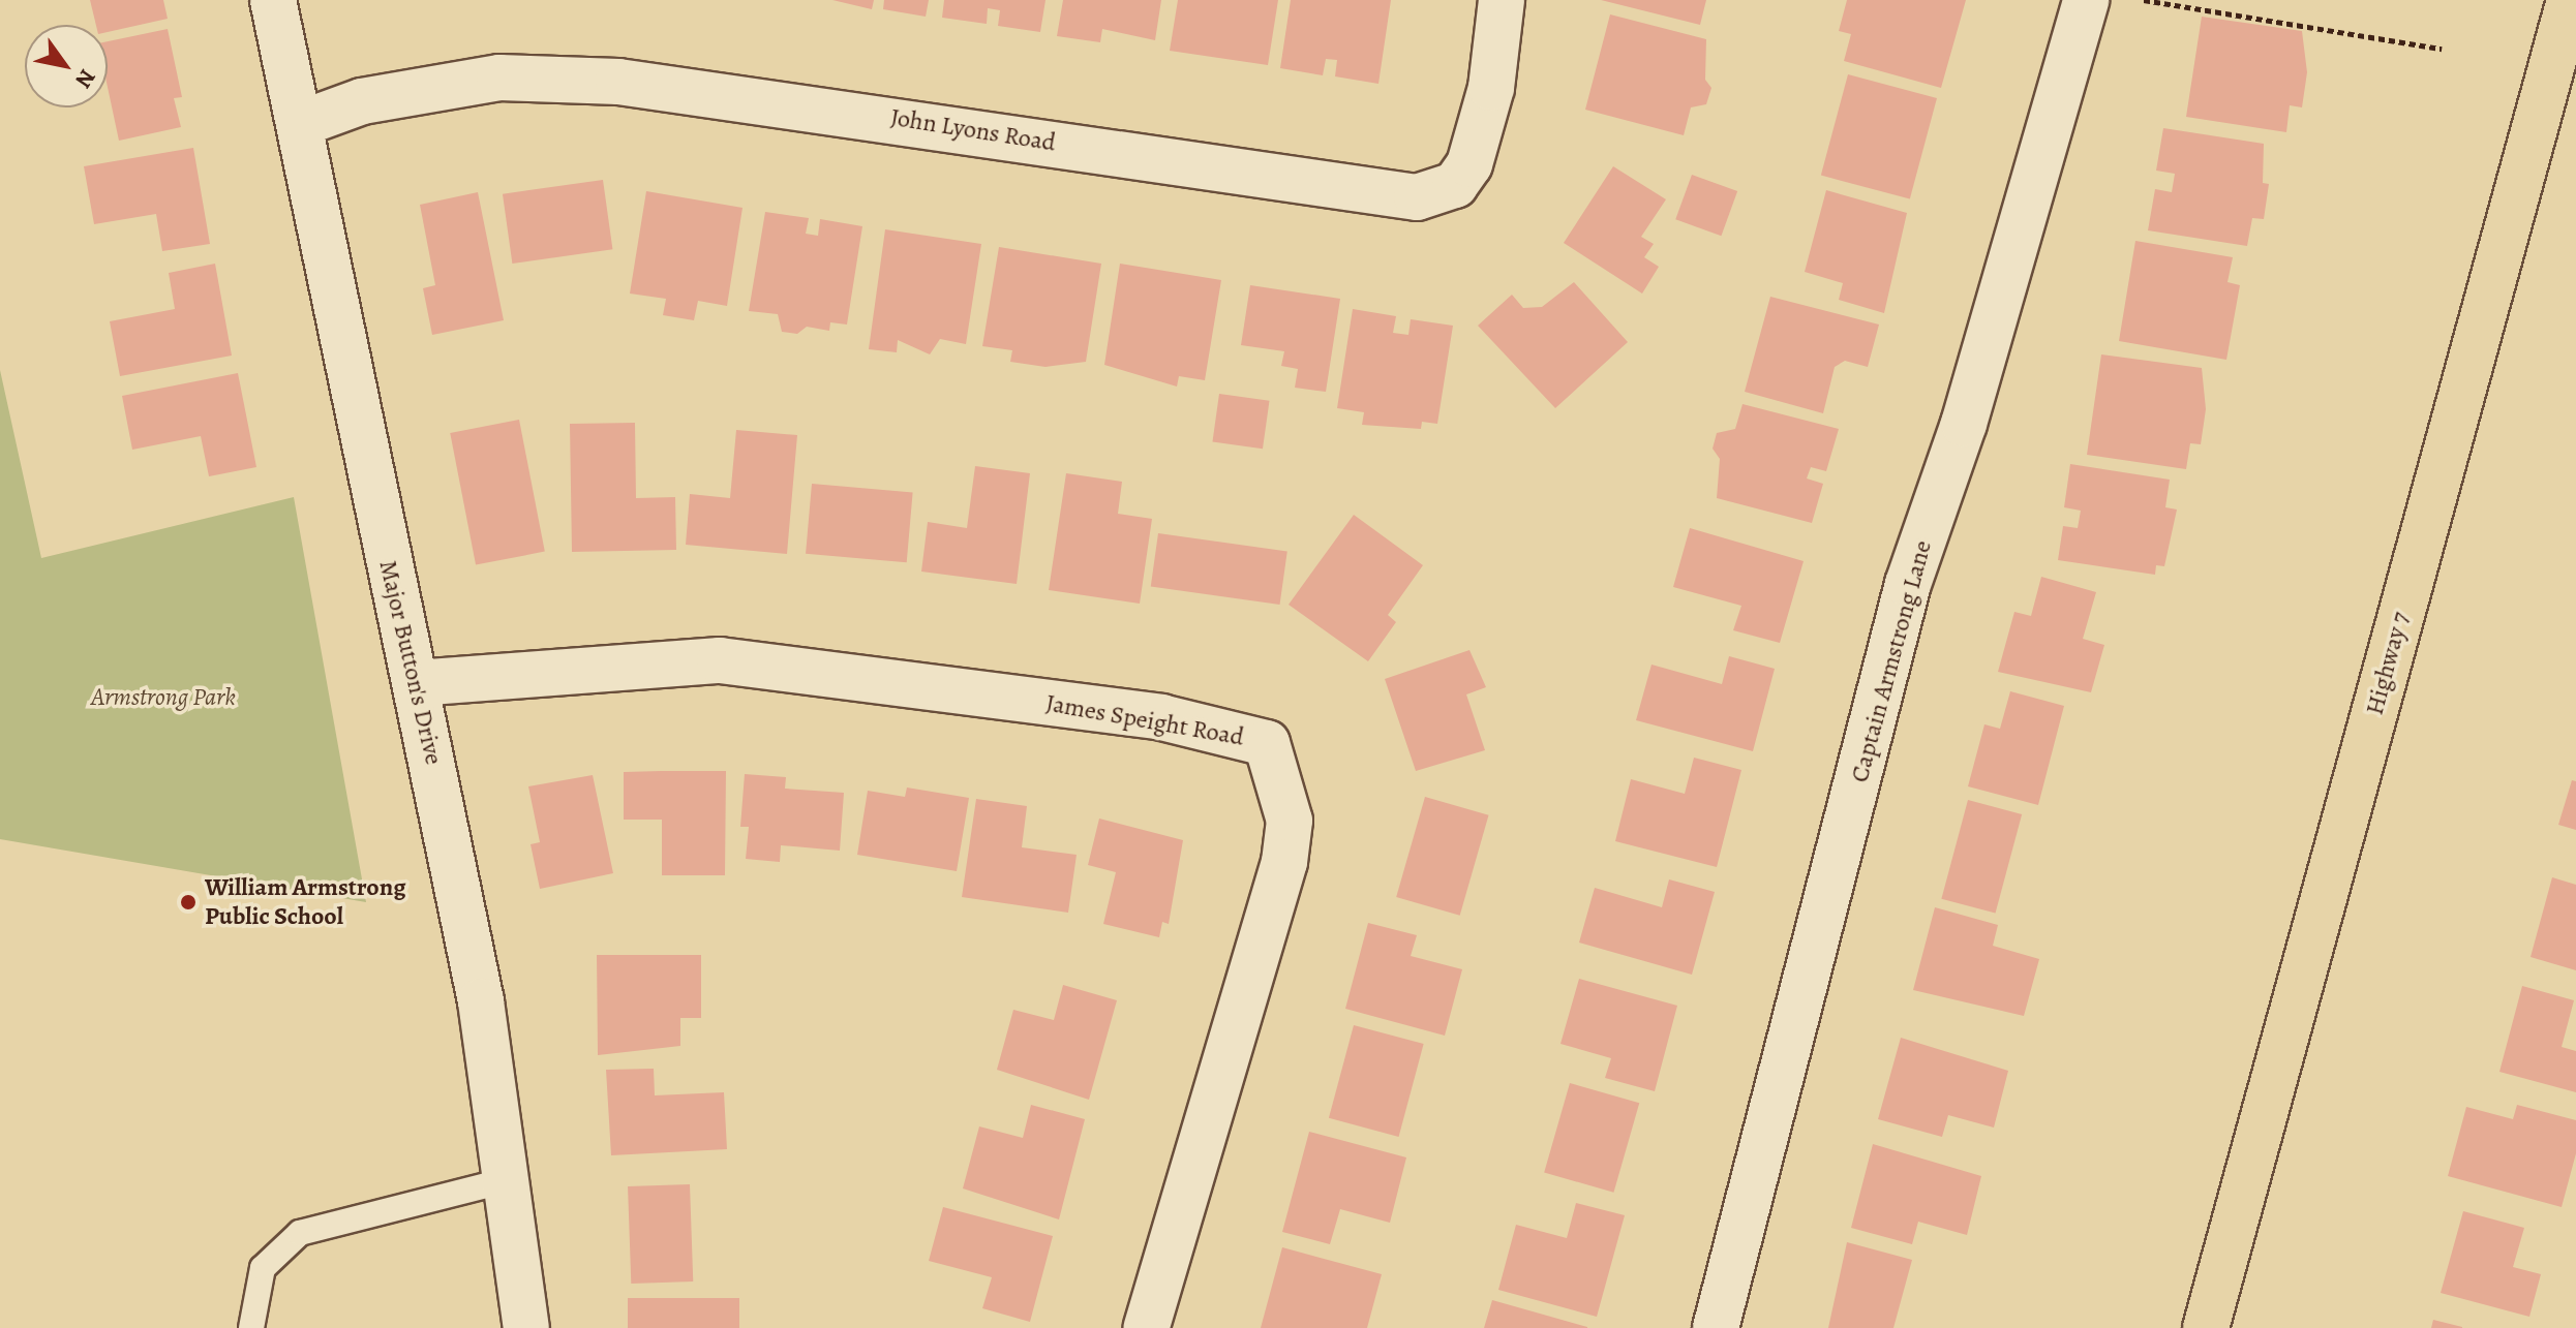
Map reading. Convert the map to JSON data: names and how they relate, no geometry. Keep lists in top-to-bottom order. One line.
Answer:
{"streets":{"main road":["Highway 7"],"street":["John Lyons Road","Captain Armstrong Lane","Major Button's Drive","James Speight Road"]},"crossings":[["John Lyons Road","Major Button's Drive"],["Major Button's Drive","James Speight Road"]],"parks":["Armstrong Park"],"places":["William Armstrong Public School"],"north":"bottom right"}
